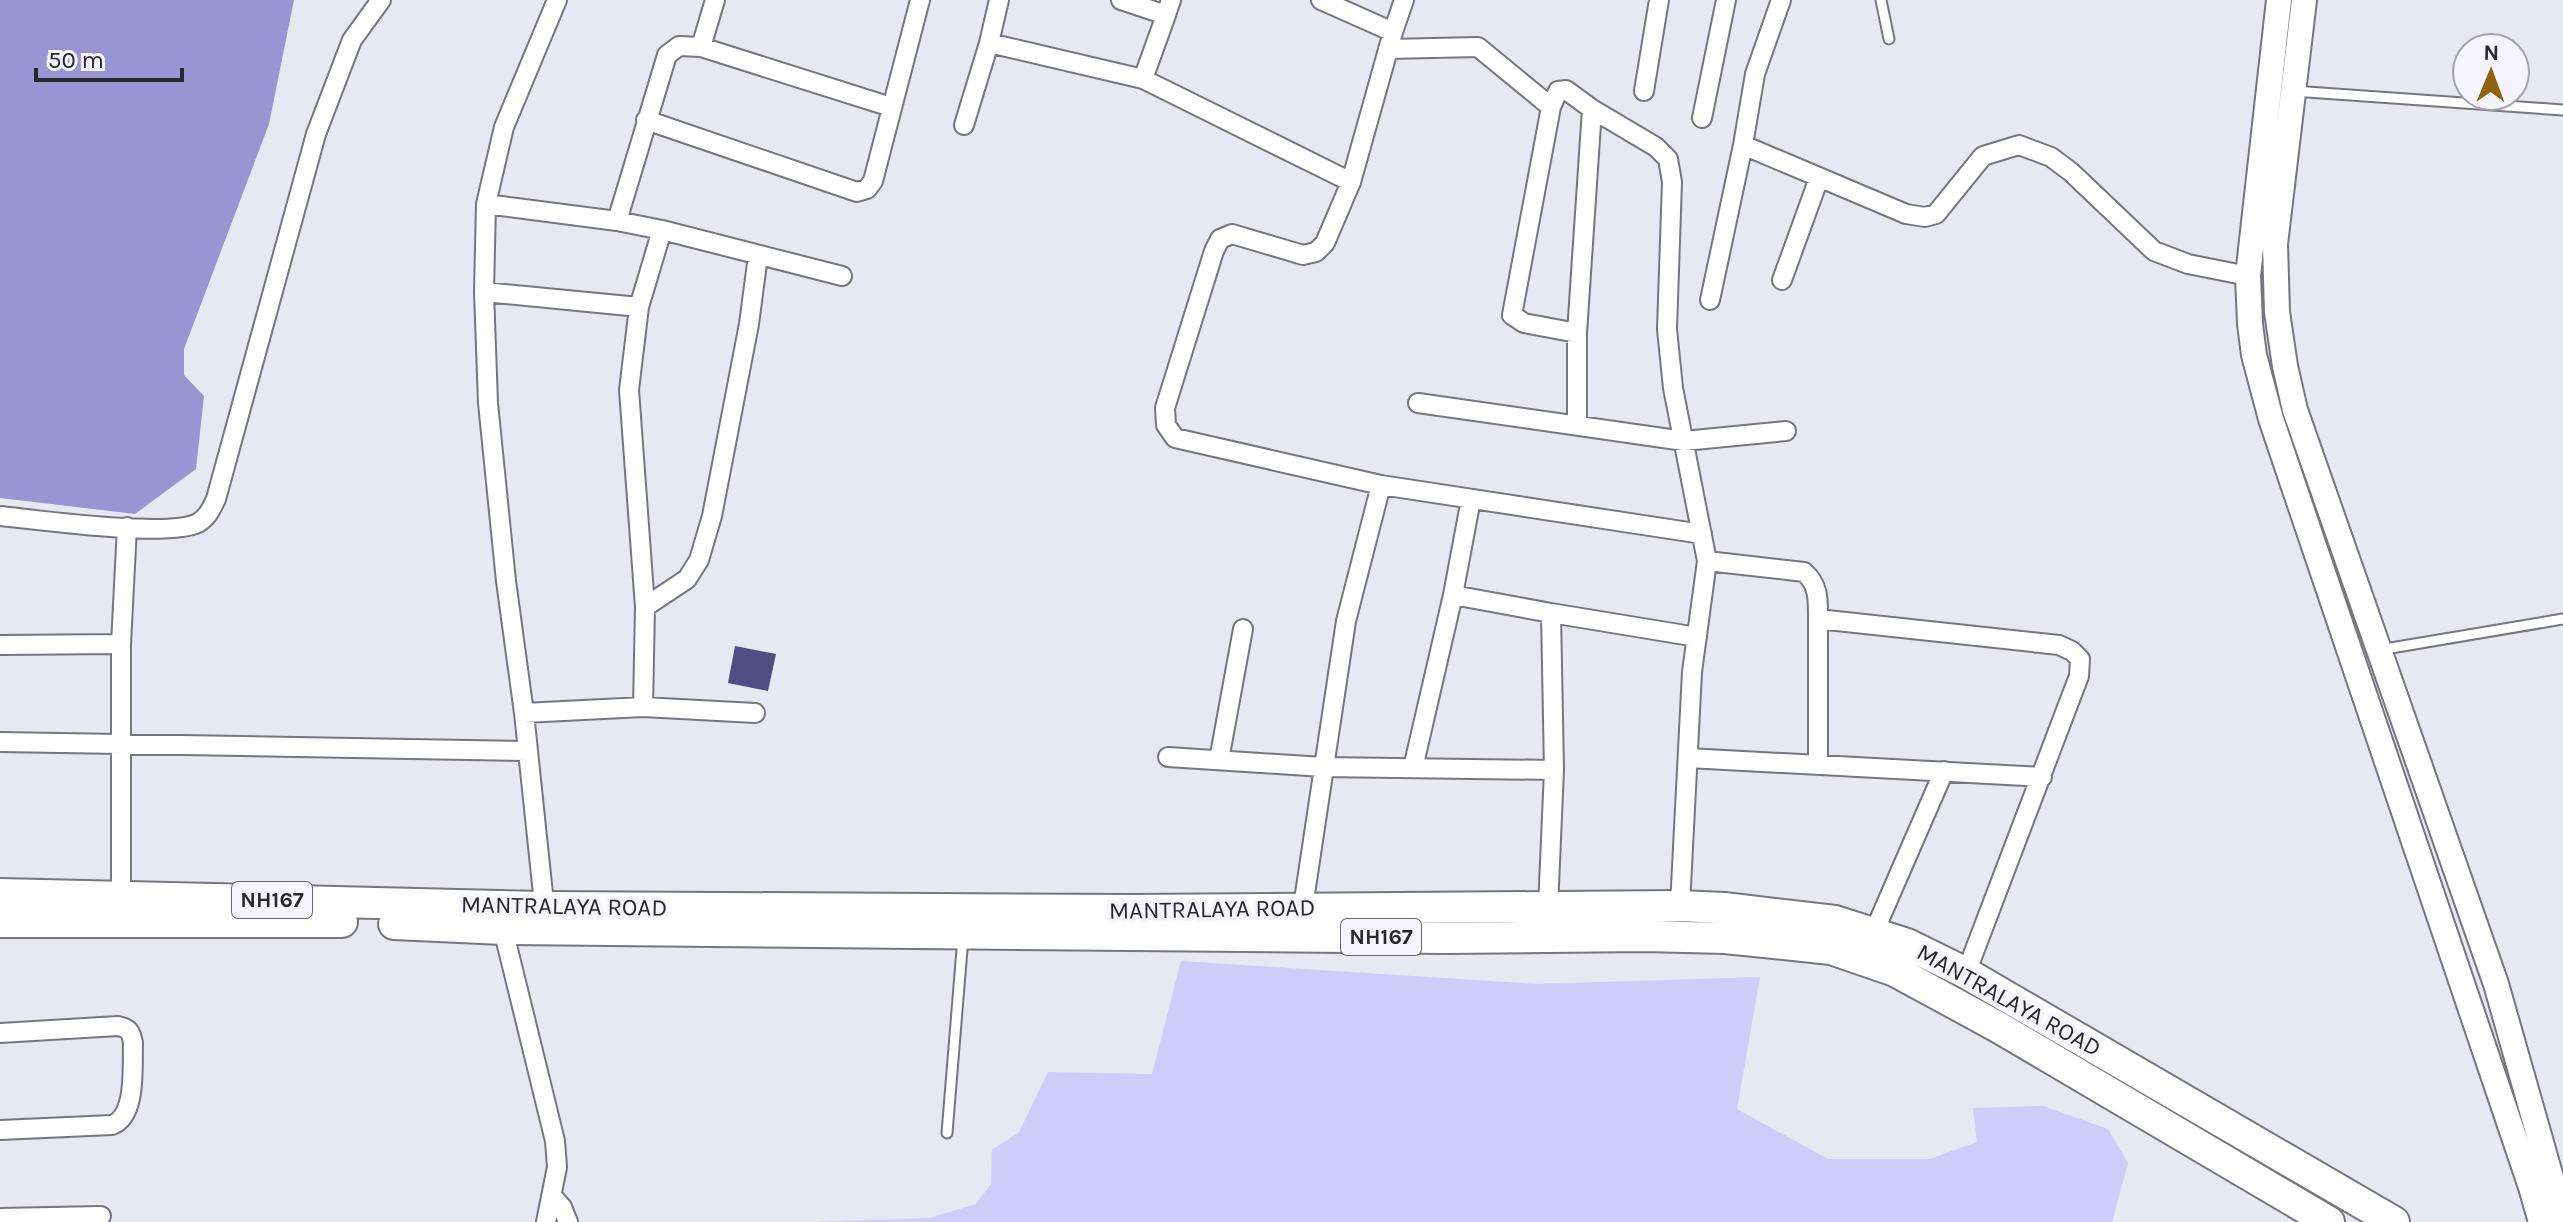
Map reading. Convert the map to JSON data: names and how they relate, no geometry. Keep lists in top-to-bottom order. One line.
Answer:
{"streets":{"highway":["NH167","MANTRALAYA ROAD"]},"crossings":[["NH167","MANTRALAYA ROAD"]],"scale_bar":"50 m","north":"top"}
